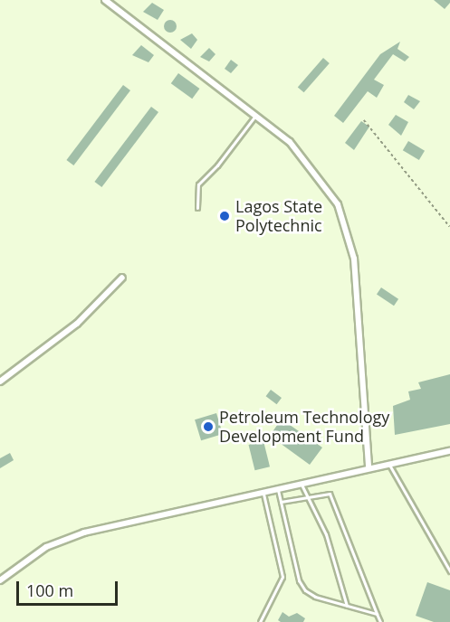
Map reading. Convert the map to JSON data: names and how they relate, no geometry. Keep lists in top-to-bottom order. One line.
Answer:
{"places":["Lagos State Polytechnic","Petroleum Technology Development Fund"],"scale_bar":"100 m"}
